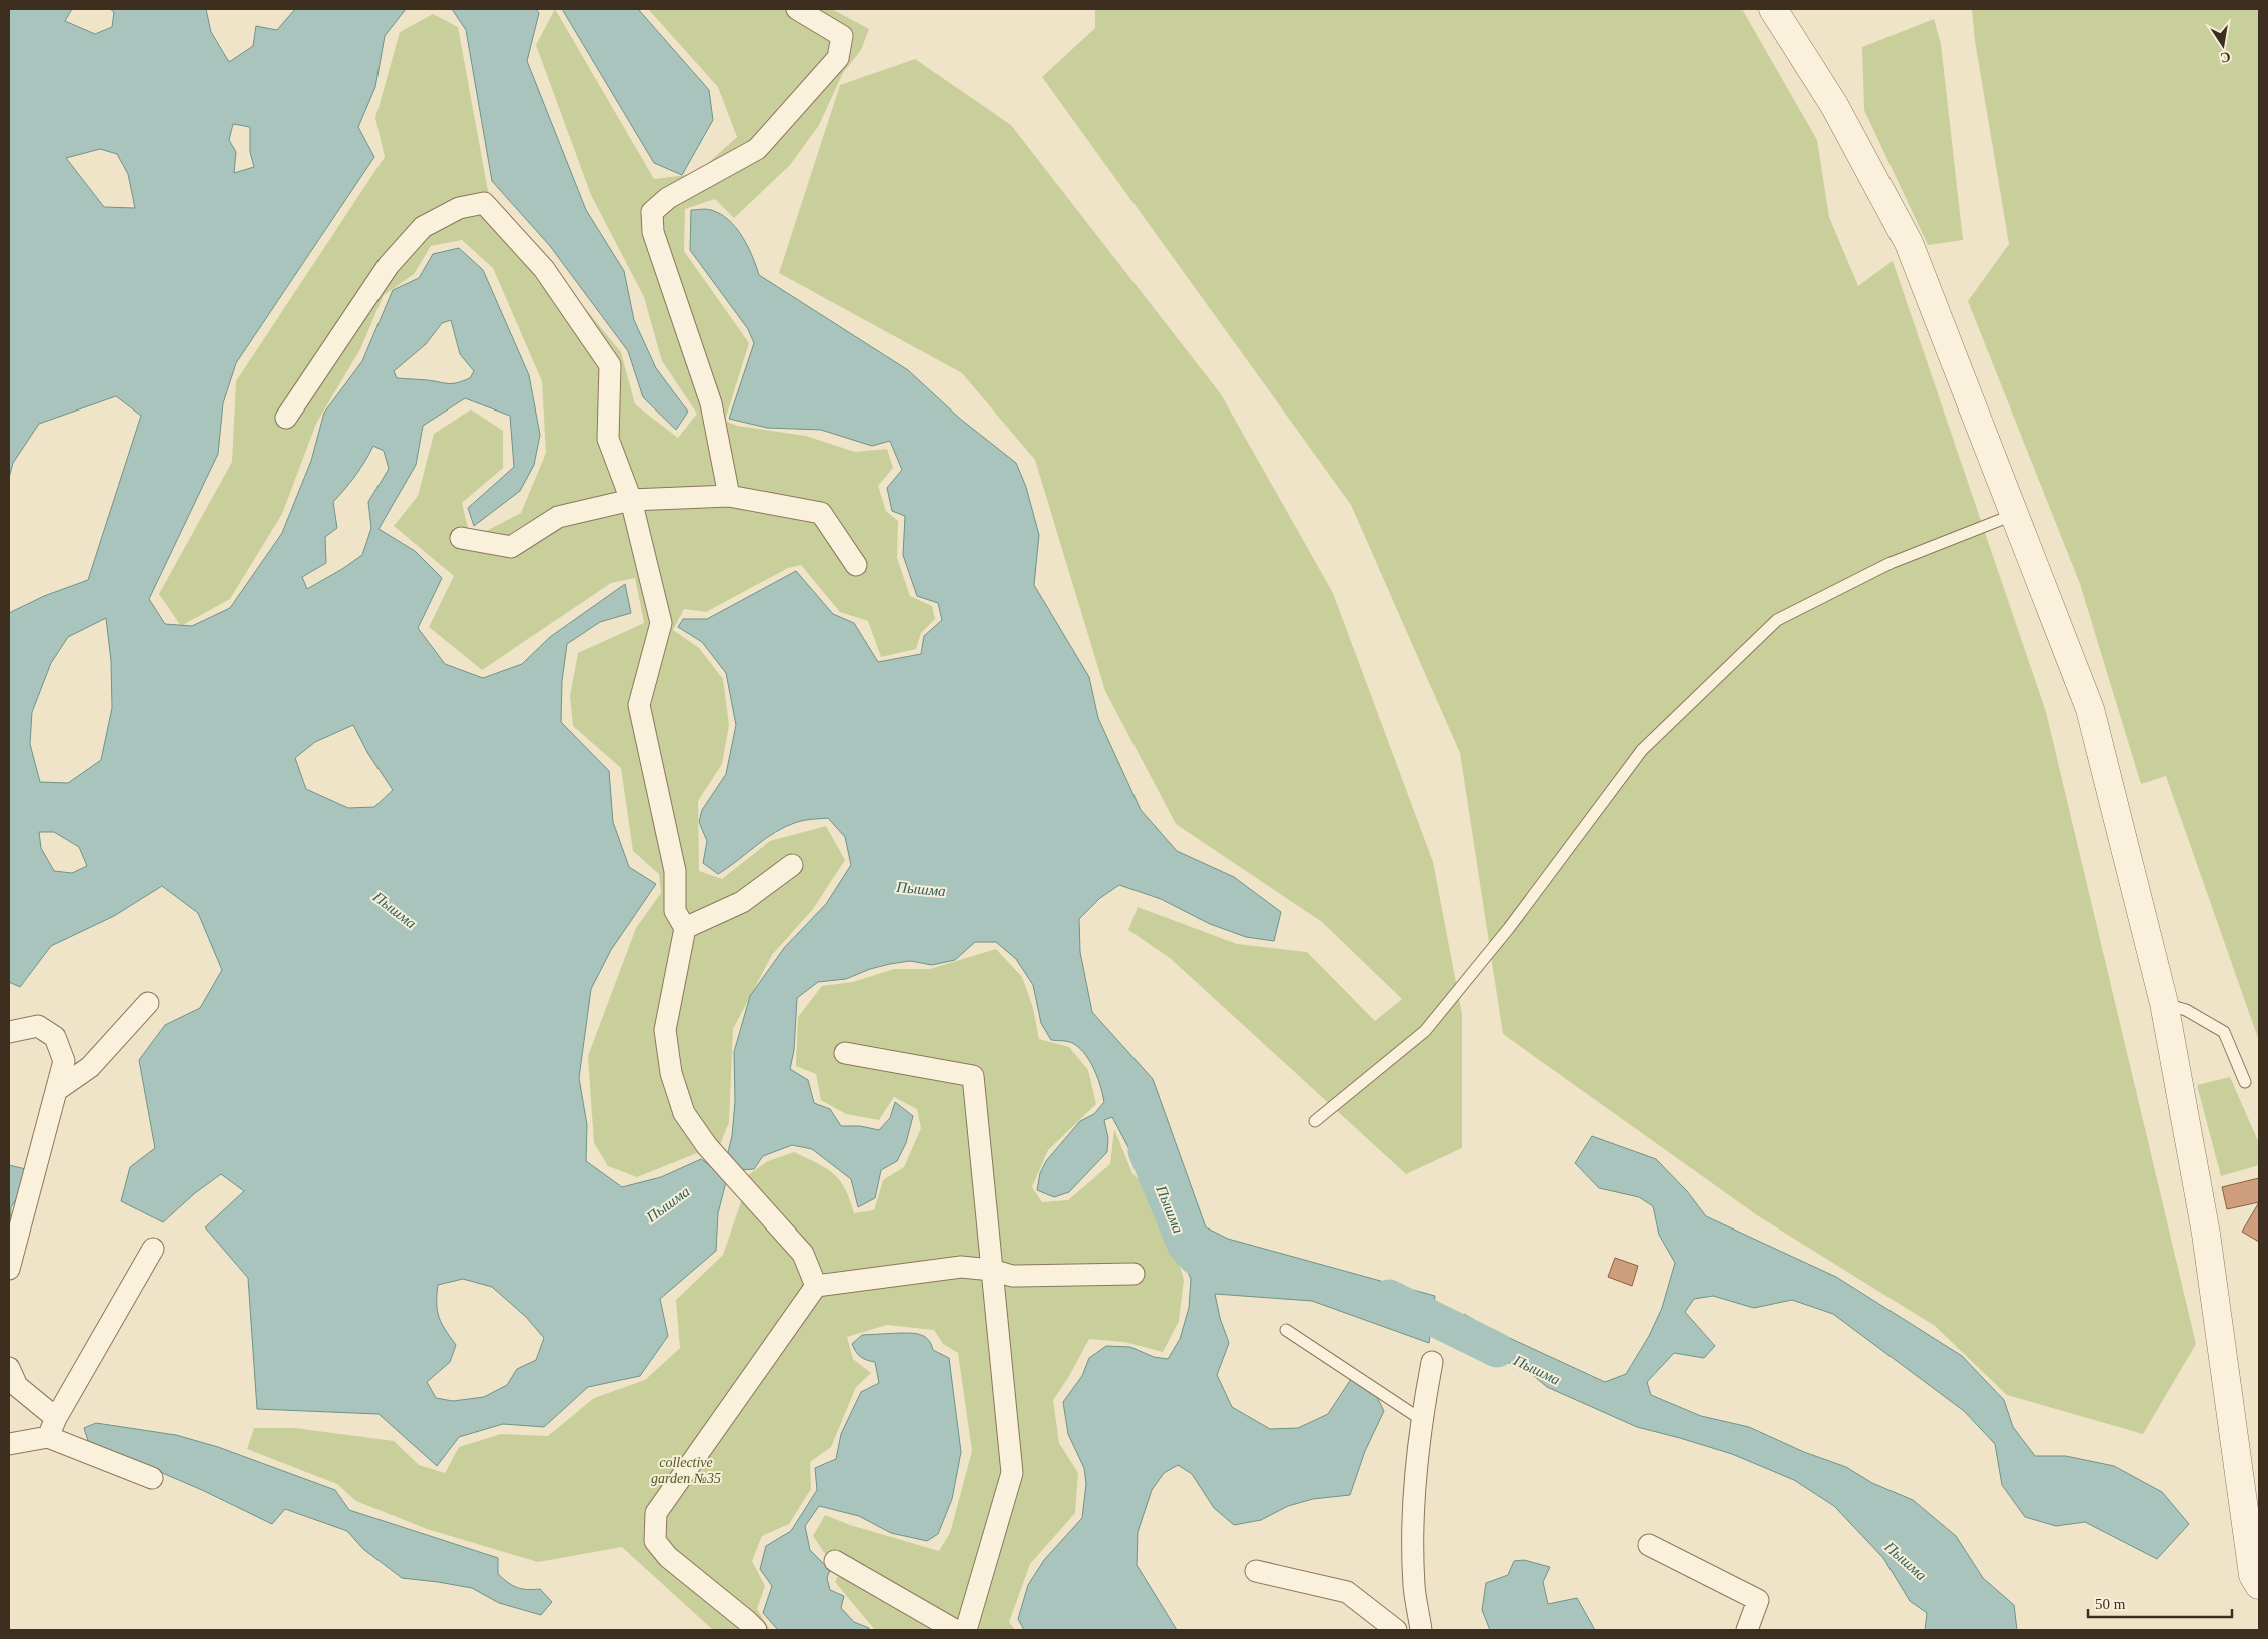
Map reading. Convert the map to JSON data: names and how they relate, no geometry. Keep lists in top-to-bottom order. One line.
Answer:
{"water":["Пышма"],"parks":["collective garden №35"],"scale_bar":"50 m","north":"bottom"}
